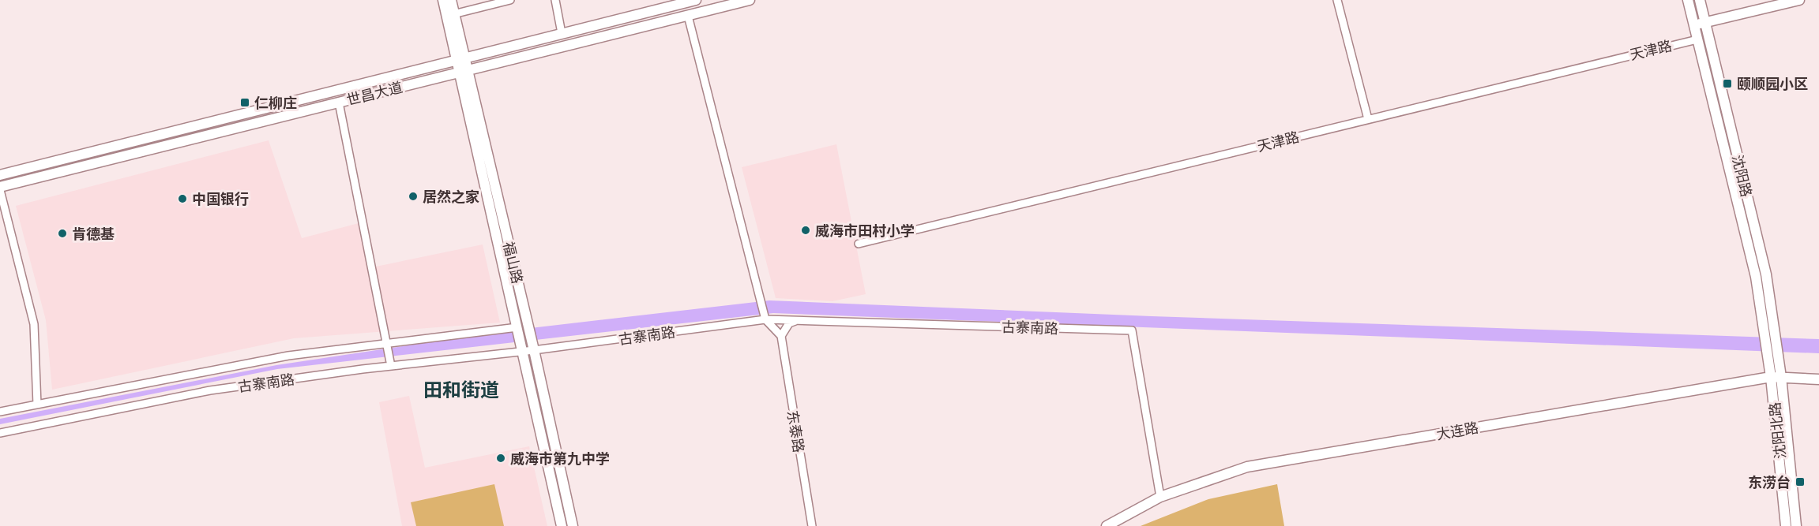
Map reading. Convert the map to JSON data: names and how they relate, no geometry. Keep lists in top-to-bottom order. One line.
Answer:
{"streets":{"main road":["世昌大道","沈阳路","福山路","大连路","沈阳北路"],"street":["天津路","古寨南路","东泰路"]},"crossings":[["天津路","沈阳路"],["世昌大道","福山路"],["沈阳路","沈阳北路"],["福山路","古寨南路"],["古寨南路","大连路"],["大连路","沈阳北路"]],"districts":["田和街道"],"places":{"transit":["颐顺园小区","仁柳庄","东涝台"],"other":["居然之家","中国银行","威海市田村小学","肯德基","威海市第九中学"]}}
